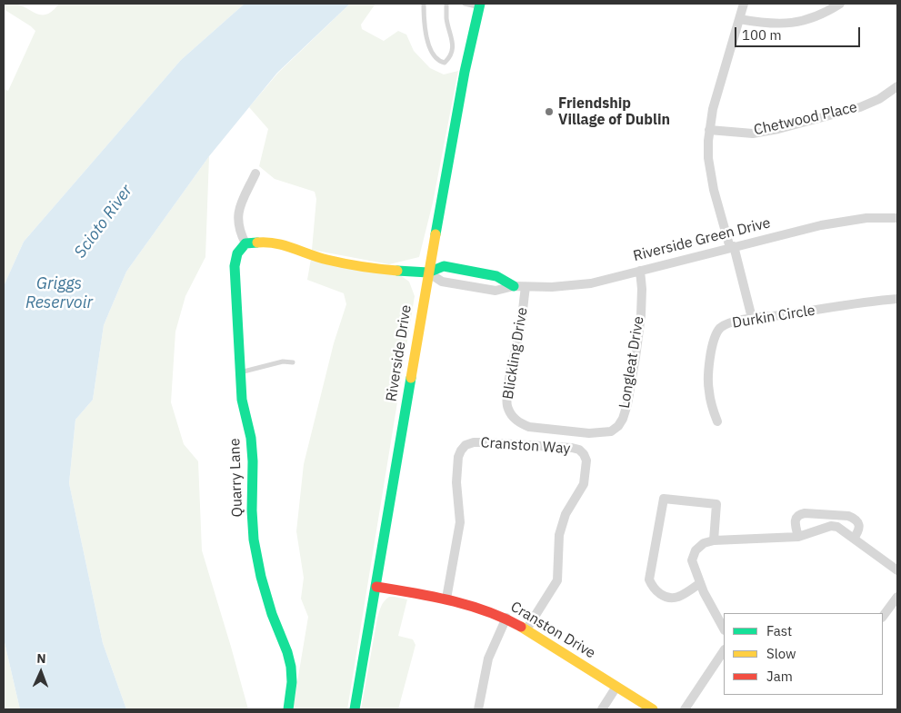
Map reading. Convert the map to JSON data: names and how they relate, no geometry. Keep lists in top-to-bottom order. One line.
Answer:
{"streets":{"street":["Chetwood Place","Riverside Green Drive","Durkin Circle","Riverside Drive","Blickling Drive","Longleat Drive","Cranston Way","Quarry Lane","Cranston Drive"]},"crossings":[["Riverside Green Drive","Riverside Drive"],["Riverside Green Drive","Blickling Drive"],["Riverside Green Drive","Longleat Drive"],["Riverside Drive","Cranston Drive"],["Blickling Drive","Longleat Drive"],["Cranston Way","Cranston Drive"]],"water":["Scioto River","Griggs Reservoir"],"places":["Friendship Village of Dublin"],"legend":["Fast","Slow","Jam"],"scale_bar":"100 m","north":"top"}
